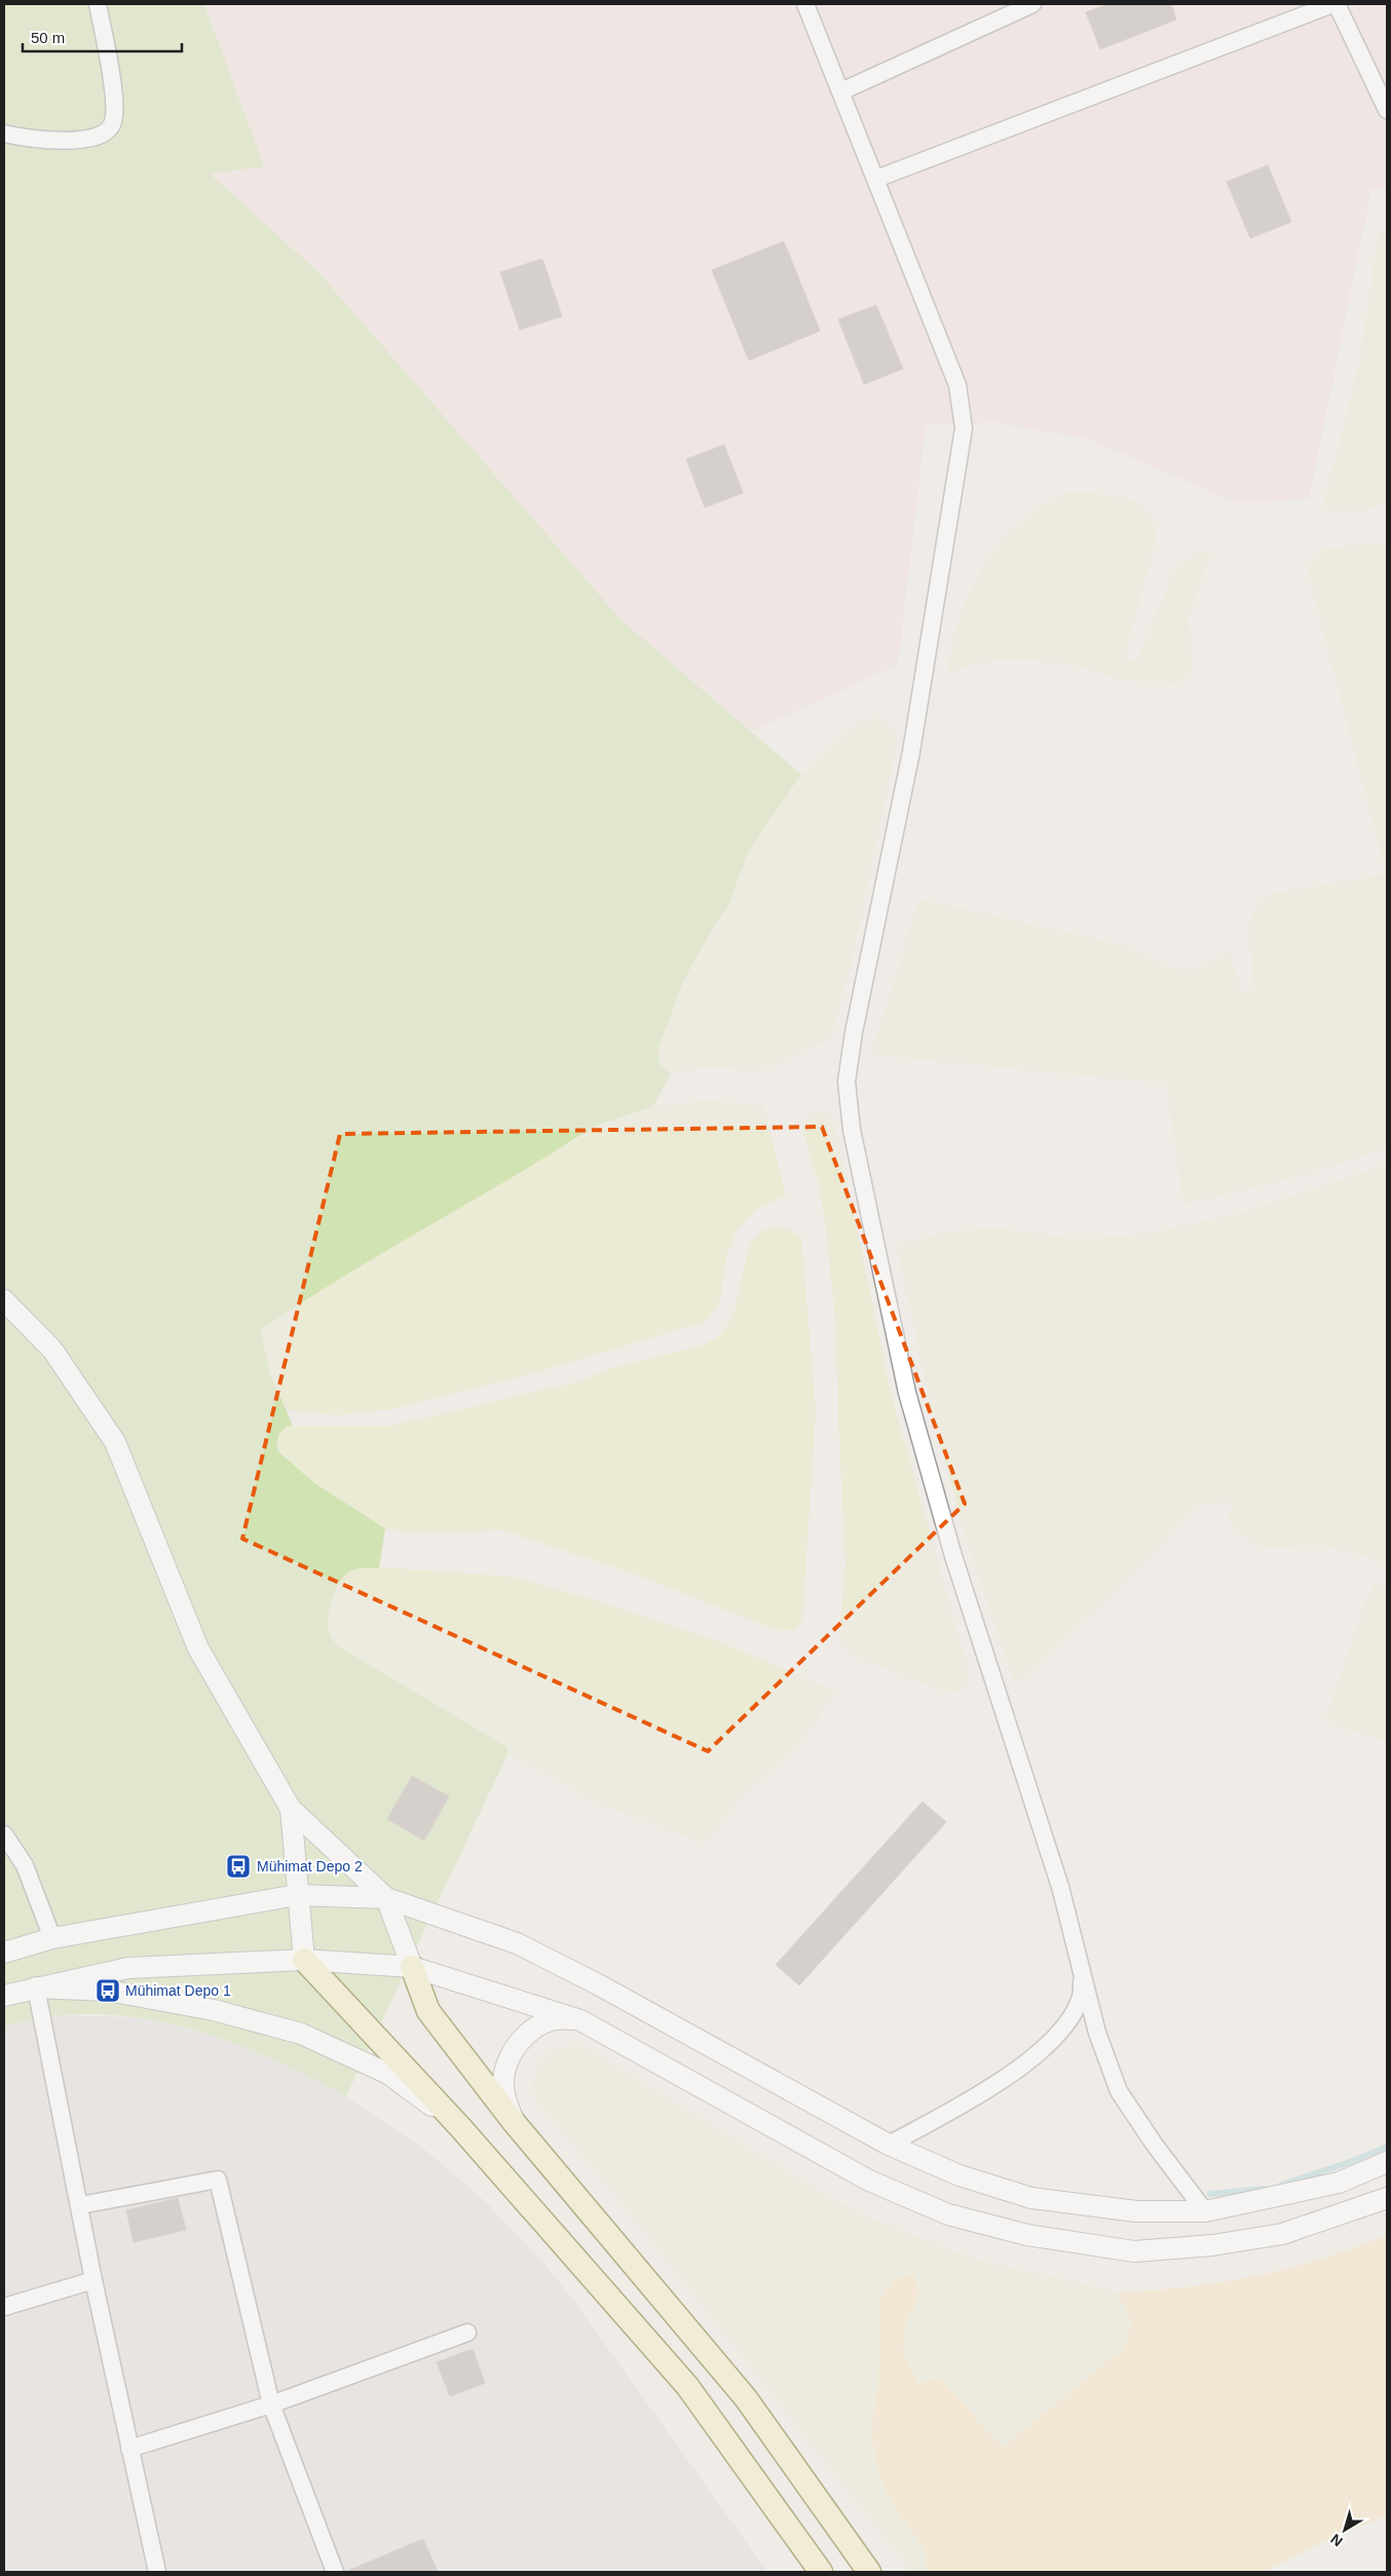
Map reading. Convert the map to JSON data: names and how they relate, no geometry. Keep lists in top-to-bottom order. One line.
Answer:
{"places":{"bus stop":["Mühimat Depo 2","Mühimat Depo 1"]},"scale_bar":"50 m","north":"bottom left"}
